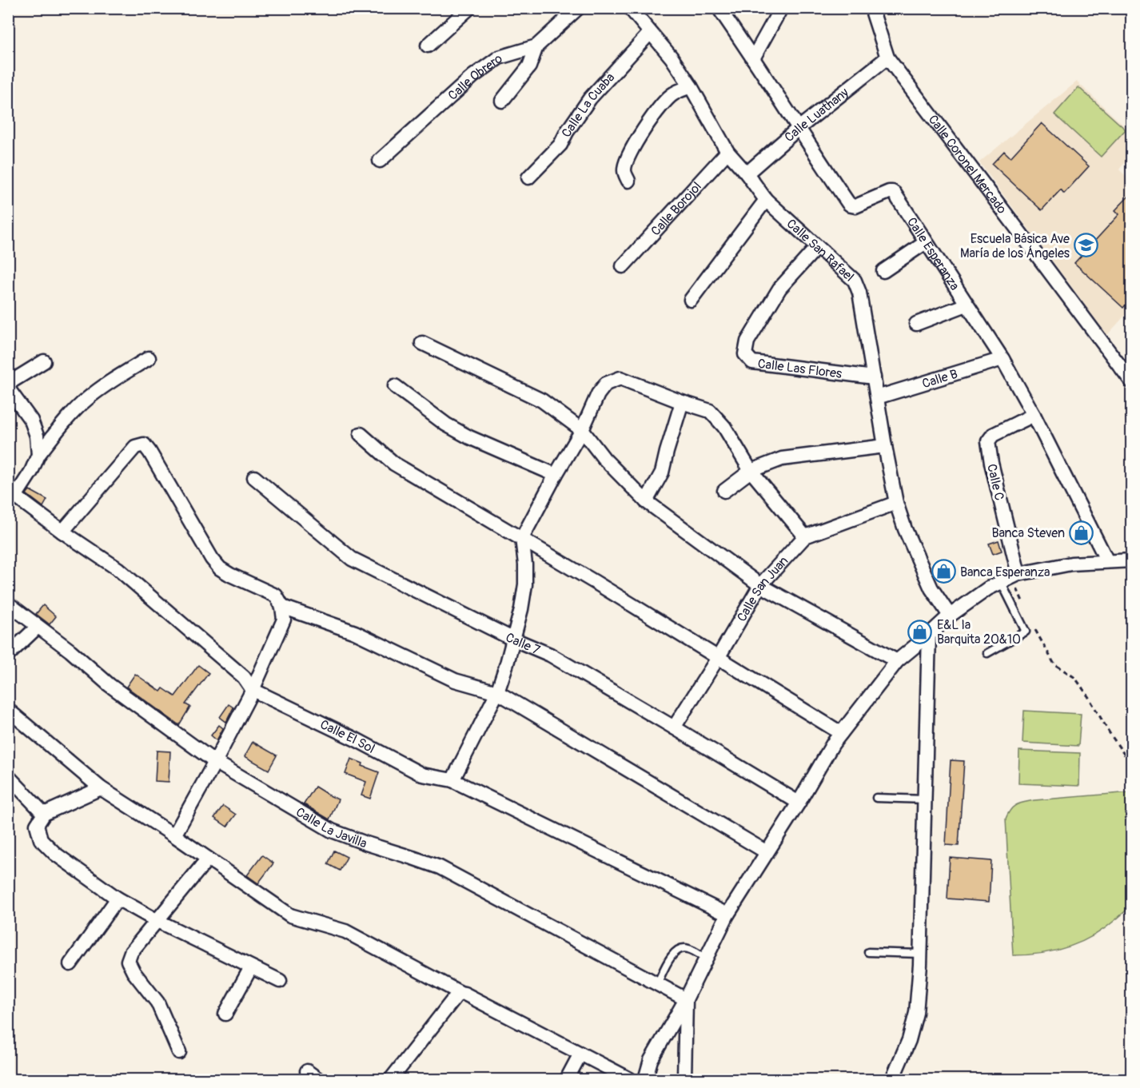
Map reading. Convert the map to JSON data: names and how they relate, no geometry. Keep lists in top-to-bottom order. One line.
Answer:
{"streets":{"street":["Calle Obrero","Calle La Cuaba","Calle Luathany","Calle Coronel Mercado","Calle Borojol","Calle San Rafael","Calle Esperanza","Calle Las Flores","Calle B","Calle C","Calle San Juan","Calle 7","Calle El Sol","Calle La Javilla"]},"crossings":[["Calle La Cuaba","Calle San Rafael"],["Calle Luathany","Calle Coronel Mercado"],["Calle Luathany","Calle San Rafael"],["Calle Luathany","Calle Esperanza"],["Calle Borojol","Calle San Rafael"],["Calle San Rafael","Calle Las Flores"],["Calle San Rafael","Calle B"],["Calle San Rafael","Calle San Juan"],["Calle Esperanza","Calle B"],["Calle Esperanza","Calle C"],["Calle San Juan","Calle 7"]],"places":{"school or university":["Escuela Básica Ave María de los Ángeles"],"shop":["Banca Steven","Banca Esperanza","E&L la Barquita 20&10"]}}
